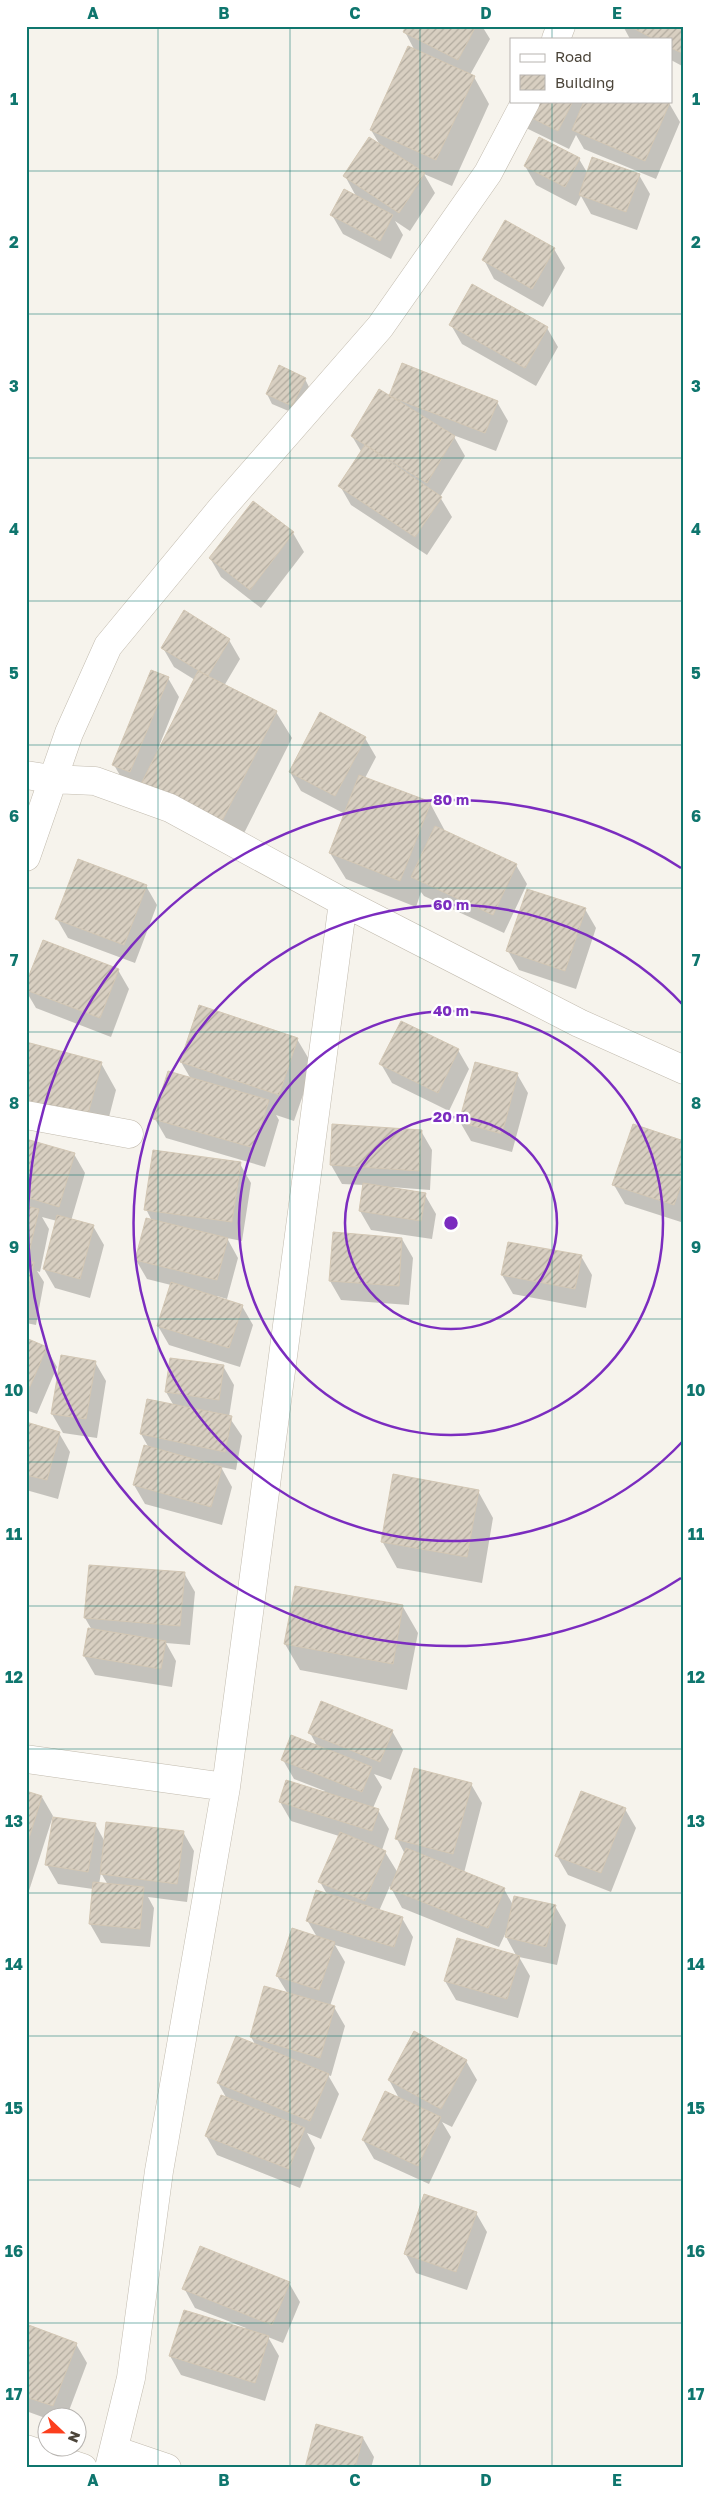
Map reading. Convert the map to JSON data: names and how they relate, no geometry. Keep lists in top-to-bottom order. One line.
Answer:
{"legend":["Road","Building"],"north":"right","grid":{"columns":["A","B","C","D","E"],"rows":["1","2","3","4","5","6","7","8","9","10","11","12","13","14","15","16","17"]},"rings":["80 m","60 m","40 m","20 m"]}
